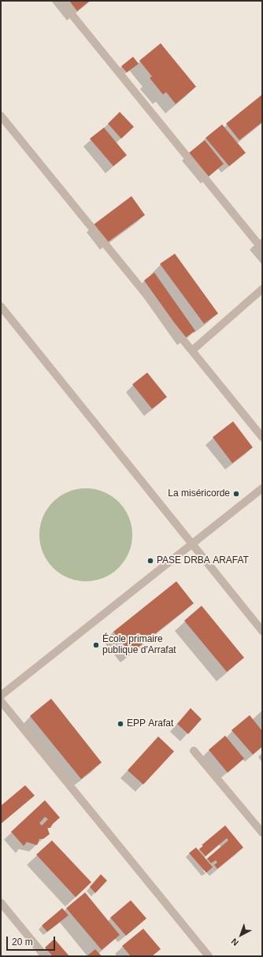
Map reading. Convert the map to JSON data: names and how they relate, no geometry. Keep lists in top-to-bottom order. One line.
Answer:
{"places":["La miséricorde","PASE DRBA ARAFAT","École primaire publique d'Arrafat","EPP Arafat"],"scale_bar":"20 m","north":"bottom left"}
